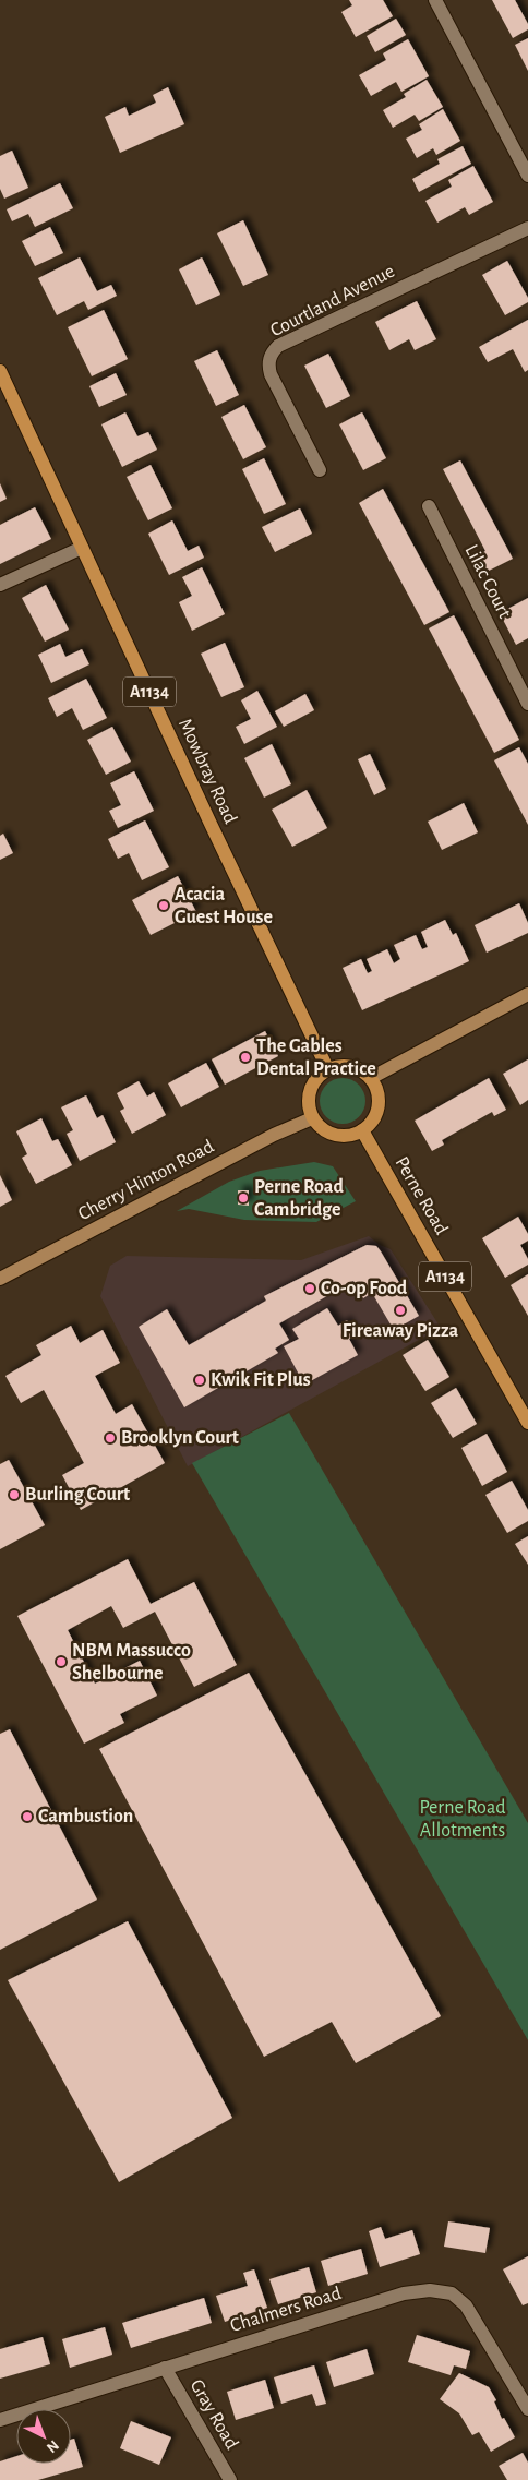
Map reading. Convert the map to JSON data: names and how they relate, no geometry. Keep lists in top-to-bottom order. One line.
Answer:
{"streets":{"main road":["A1134","Mowbray Road","Perne Road"],"street":["Courtland Avenue","Lilac Court","Cherry Hinton Road","Chalmers Road","Gray Road"]},"crossings":[["Mowbray Road","Cherry Hinton Road"],["Mowbray Road","Perne Road"],["Cherry Hinton Road","Perne Road"],["Chalmers Road","Gray Road"]],"parks":["Perne Road Allotments"],"places":["Acacia Guest House","The Gables Dental Practice","Perne Road Cambridge","Co-op Food","Fireaway Pizza","Kwik Fit Plus","Brooklyn Court","Burling Court","NBM Massucco Shelbourne","Cambustion"],"north":"bottom right"}
